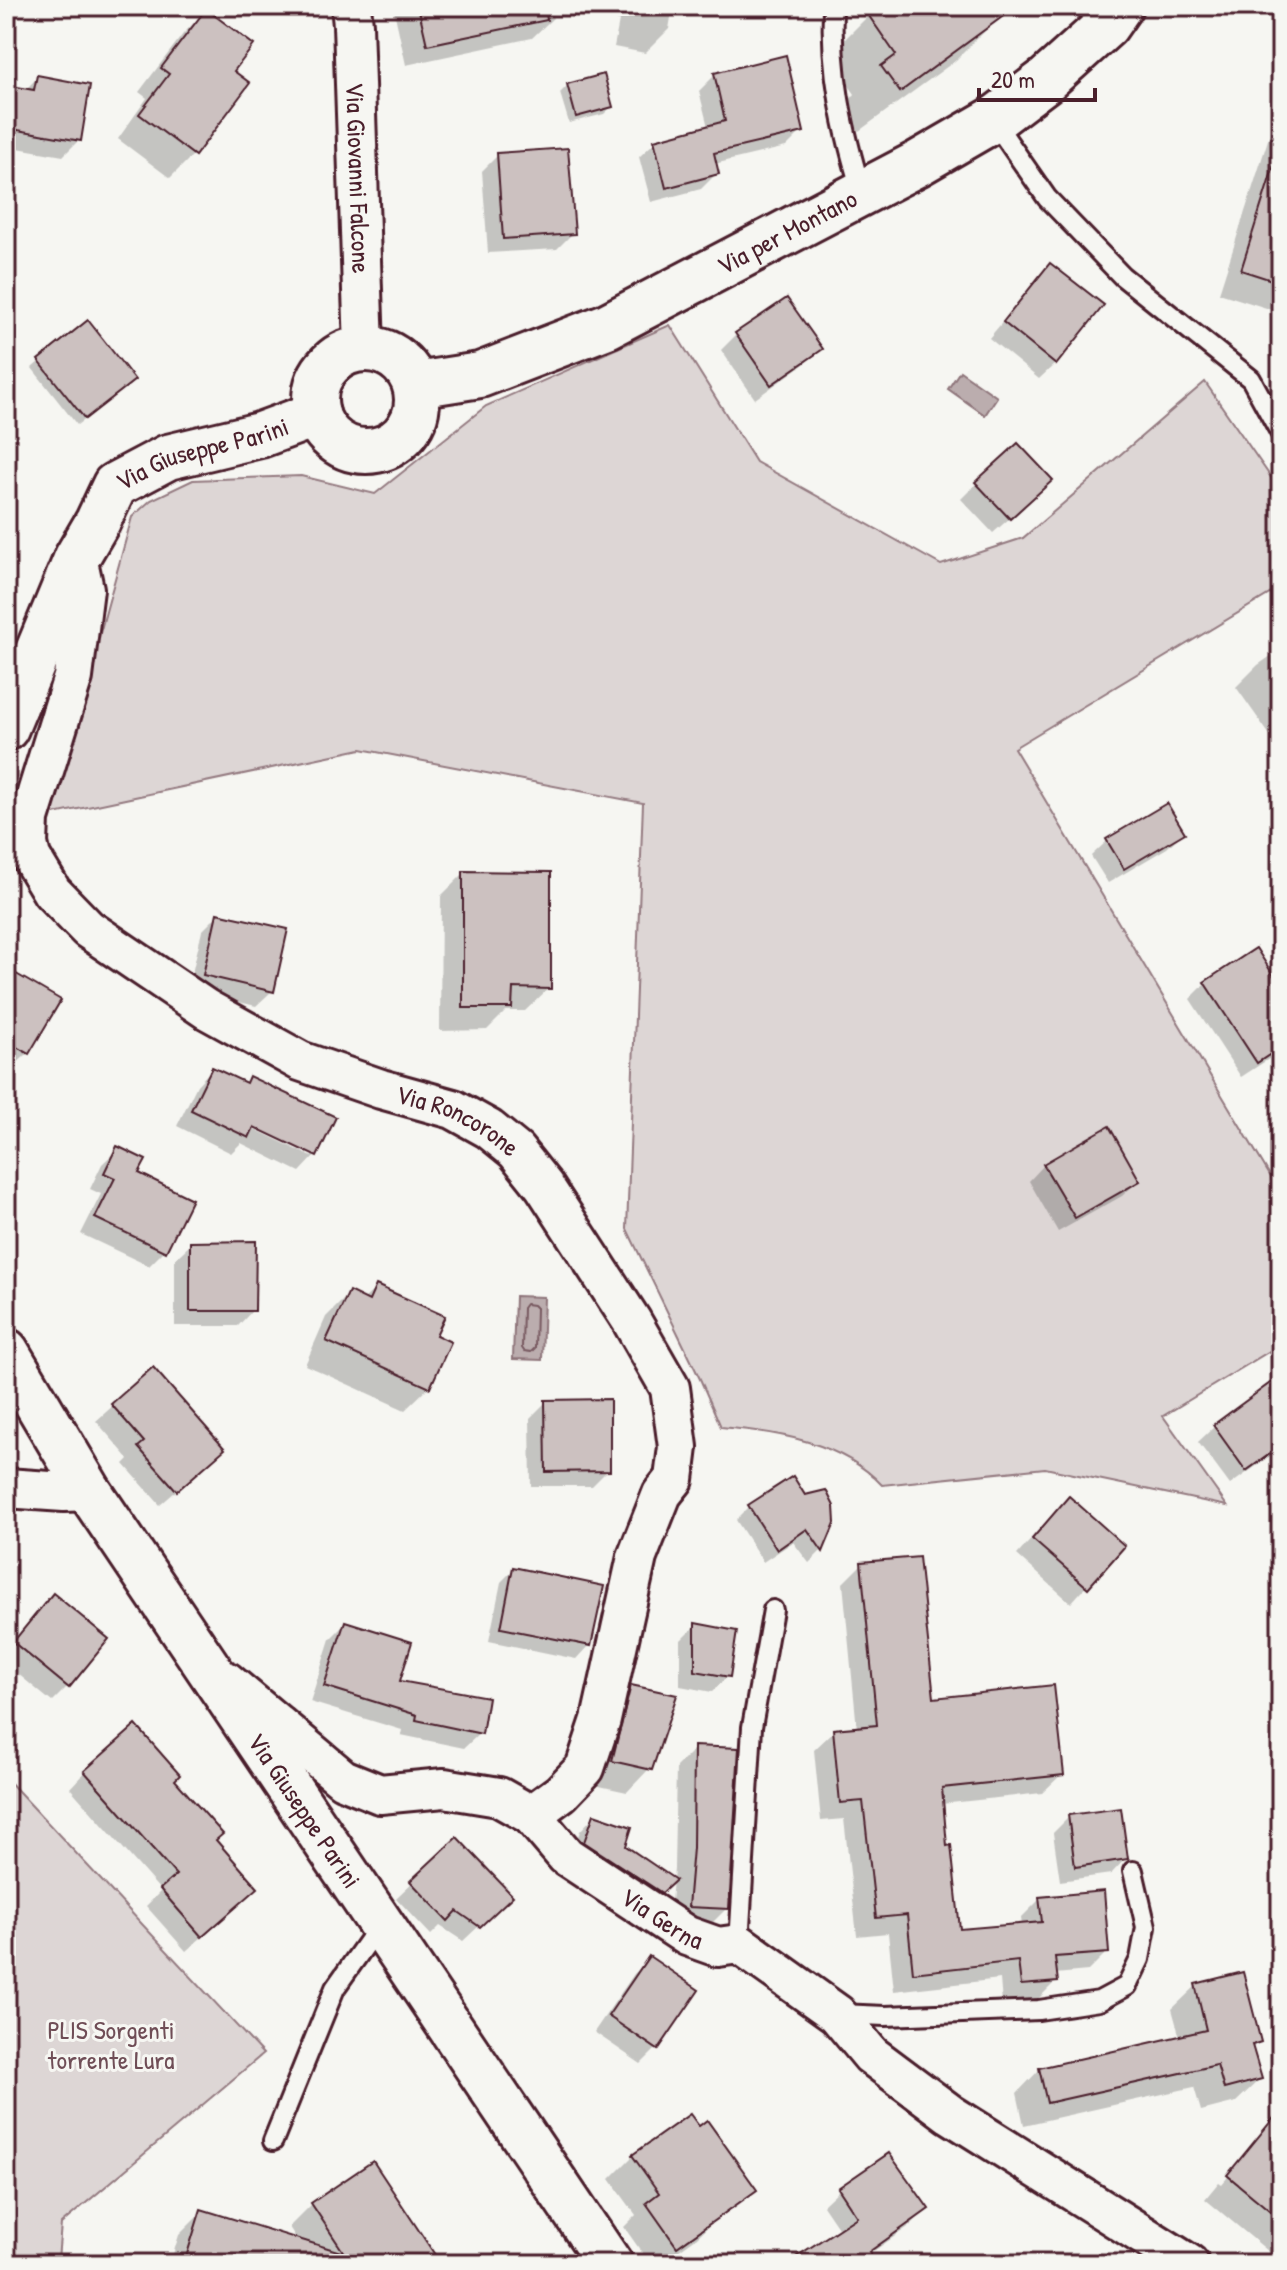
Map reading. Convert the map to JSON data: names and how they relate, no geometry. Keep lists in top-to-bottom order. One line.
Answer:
{"streets":{"street":["Via Giovanni Falcone","Via per Montano","Via Giuseppe Parini","Via Roncorone","Via Gerna"]},"crossings":[["Via Giovanni Falcone","Via per Montano"],["Via Giovanni Falcone","Via Giuseppe Parini"],["Via per Montano","Via Giuseppe Parini"],["Via Giuseppe Parini","Via Roncorone"],["Via Giuseppe Parini","Via Gerna"],["Via Roncorone","Via Gerna"]],"parks":["PLIS Sorgenti torrente Lura"],"scale_bar":"20 m"}
